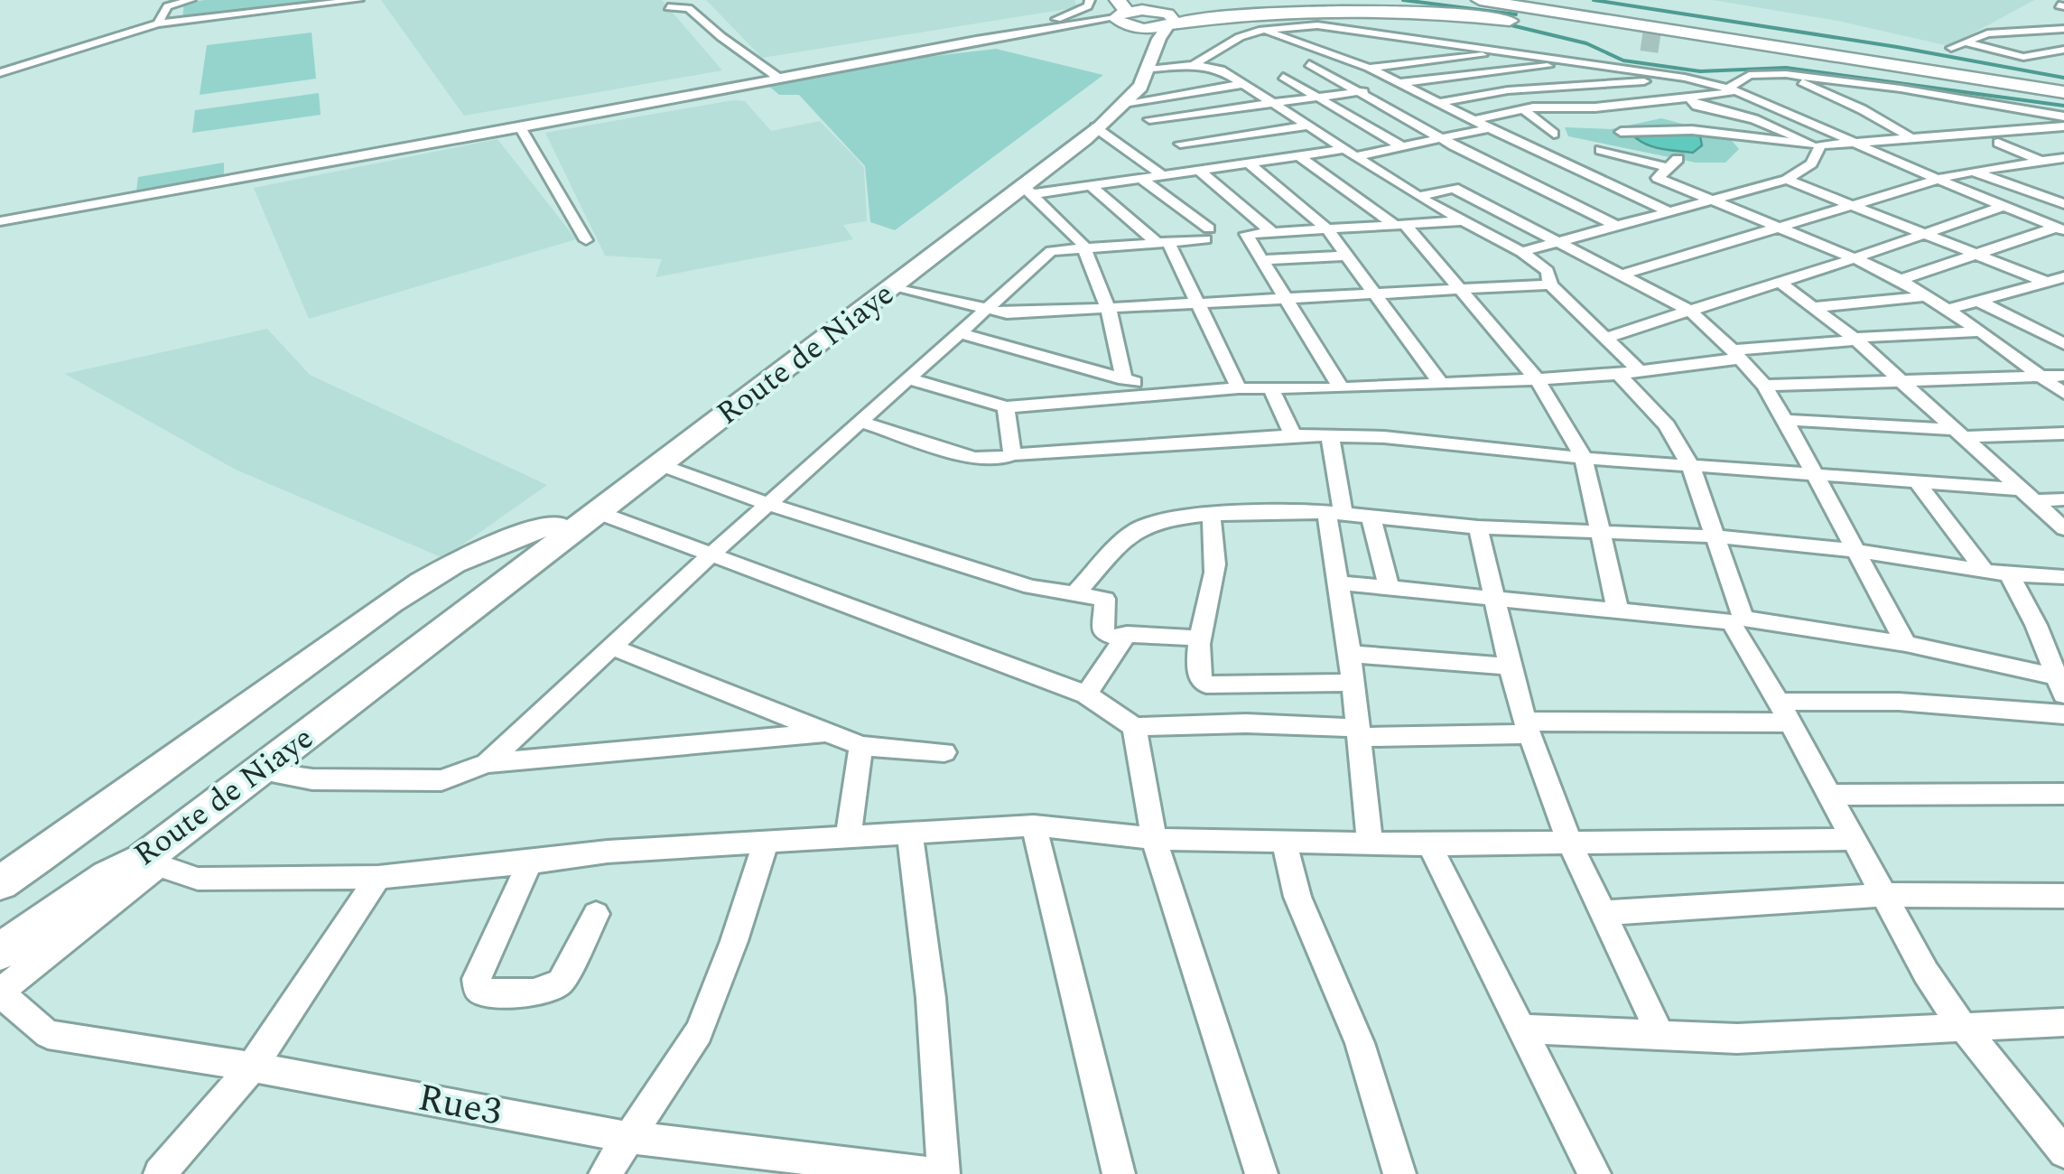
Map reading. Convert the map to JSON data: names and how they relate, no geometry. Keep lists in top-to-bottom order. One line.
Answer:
{"streets":{"main road":["Route de Niaye"],"street":["Rue3"]}}
